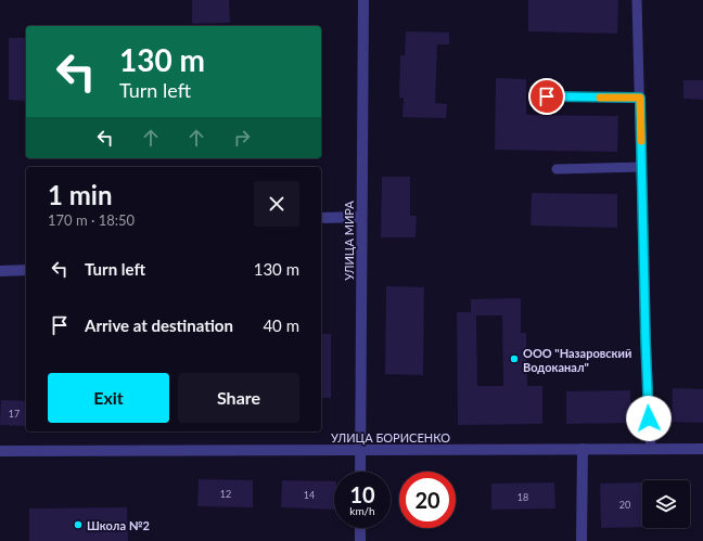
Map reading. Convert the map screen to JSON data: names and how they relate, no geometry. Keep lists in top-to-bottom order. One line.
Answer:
{"streets":{"street":["УЛИЦА МИРА","УЛИЦА БОРИСЕНКО"]},"crossings":[["УЛИЦА МИРА","УЛИЦА БОРИСЕНКО"]],"places":["ООО \"Назаровский Водоканал\"","Школа №2"],"house_numbers":["17","12","14","18","20"],"page":{"turn":["130 m","Turn left"],"heading":["1 min","170 m · 18:50"],"list":[{"name":"Turn left","value":"130 m"},{"name":"Arrive at destination","value":"40 m"}],"buttons":["Exit","Share"],"speed":"10 km/h","limit":"20"}}
